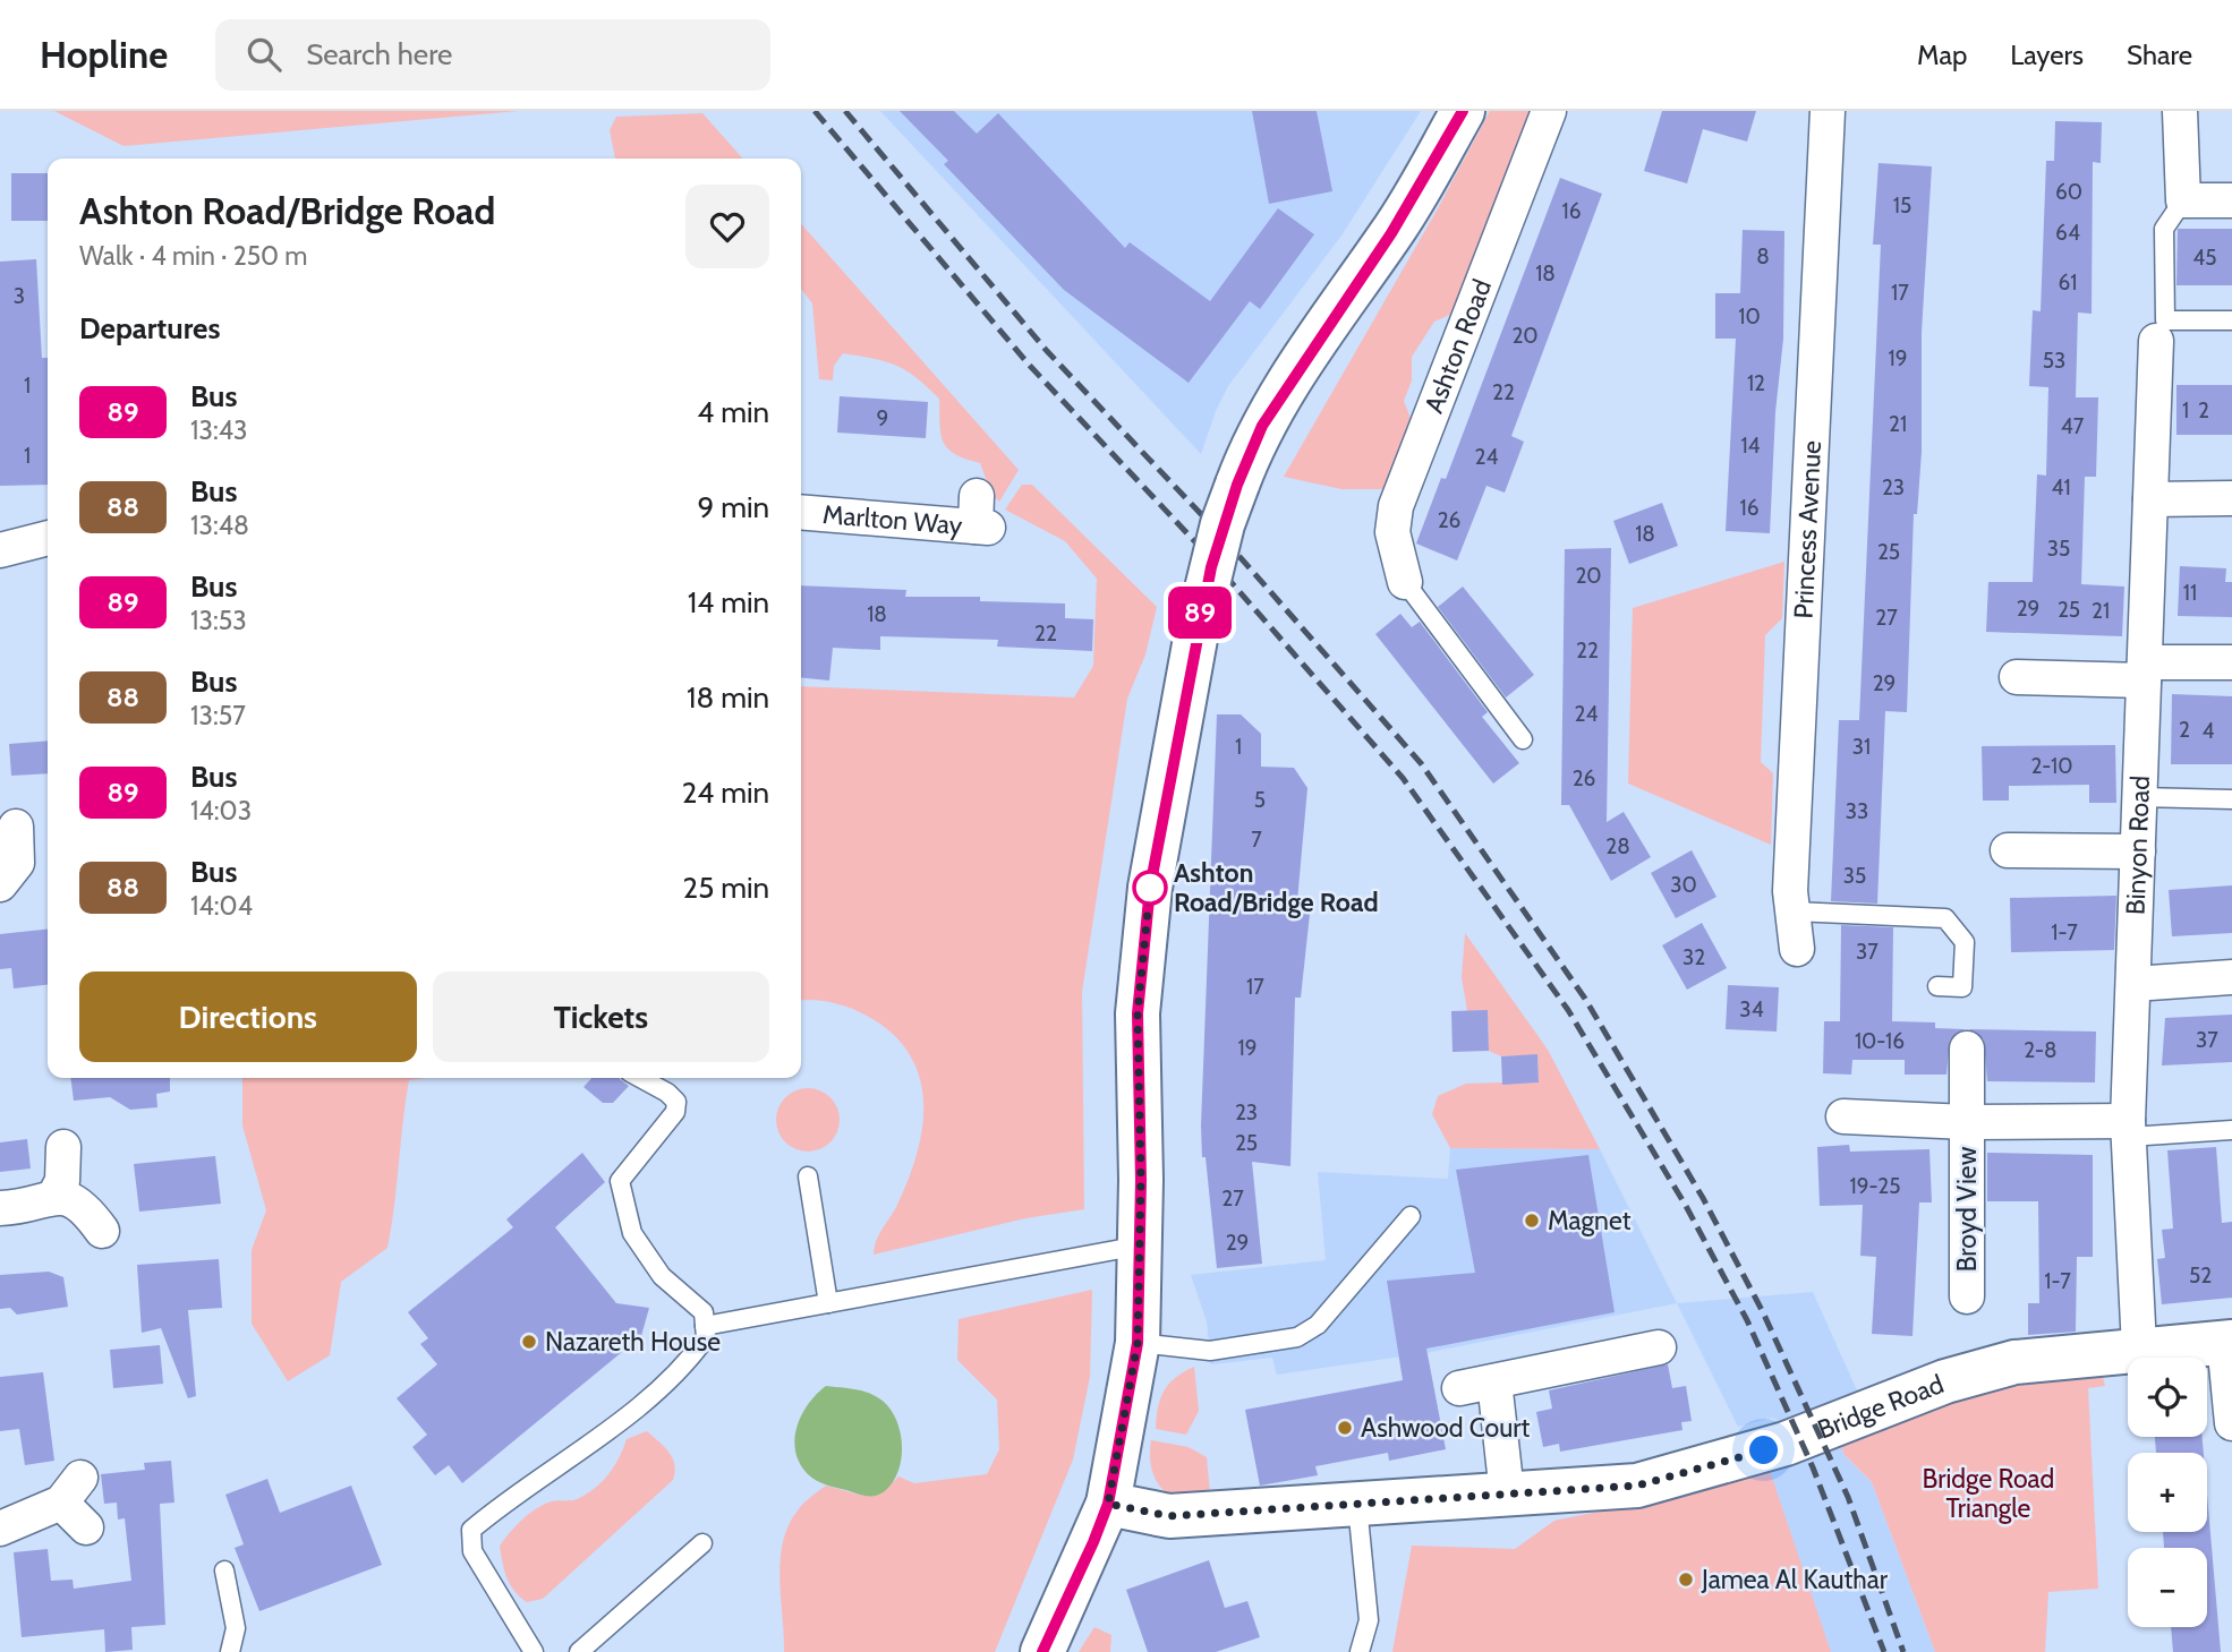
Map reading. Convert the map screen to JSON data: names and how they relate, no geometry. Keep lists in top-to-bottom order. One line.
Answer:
{"streets":{"main road":["Bridge Road"],"street":["Ashton Road","Marlton Way","Princess Avenue","Binyon Road","Broyd View"]},"crossings":[["Binyon Road","Broyd View"],["Binyon Road","Bridge Road"]],"parks":["Bridge Road Triangle"],"places":["Ashton Road/Bridge Road","Magnet","Nazareth House","Ashwood Court","Jamea Al Kauthar"],"lines":["bus line 89"],"house_numbers":["60","15","16","64","8","45","18","61","17","3","10","20","19","53","12","1","22","1","2","9","21","47","14","1","24","23","41","16","26","18","35","25","20","11","29","25","21","18","27","22","22","29","24","2","4","1","31","2-10","26","5","33","7","28","35","30","1-7","37","32","17","34","37","10-16","19","2-8","23","25","19-25","27","29","52","1-7"],"page":{"header":"Hopline","search":"Search here","nav":["Map","Layers","Share"],"on_map":"89","heading":[["Ashton Road/Bridge Road","Walk · 4 min · 250 m"],"Departures"],"list":[{"mark":"89","name":"Bus","note":"13:43","value":"4 min"},{"mark":"88","name":"Bus","note":"13:48","value":"9 min"},{"mark":"89","name":"Bus","note":"13:53","value":"14 min"},{"mark":"88","name":"Bus","note":"13:57","value":"18 min"},{"mark":"89","name":"Bus","note":"14:03","value":"24 min"},{"mark":"88","name":"Bus","note":"14:04","value":"25 min"}],"buttons":["Directions","Tickets"],"map_buttons":["+","−"]}}
